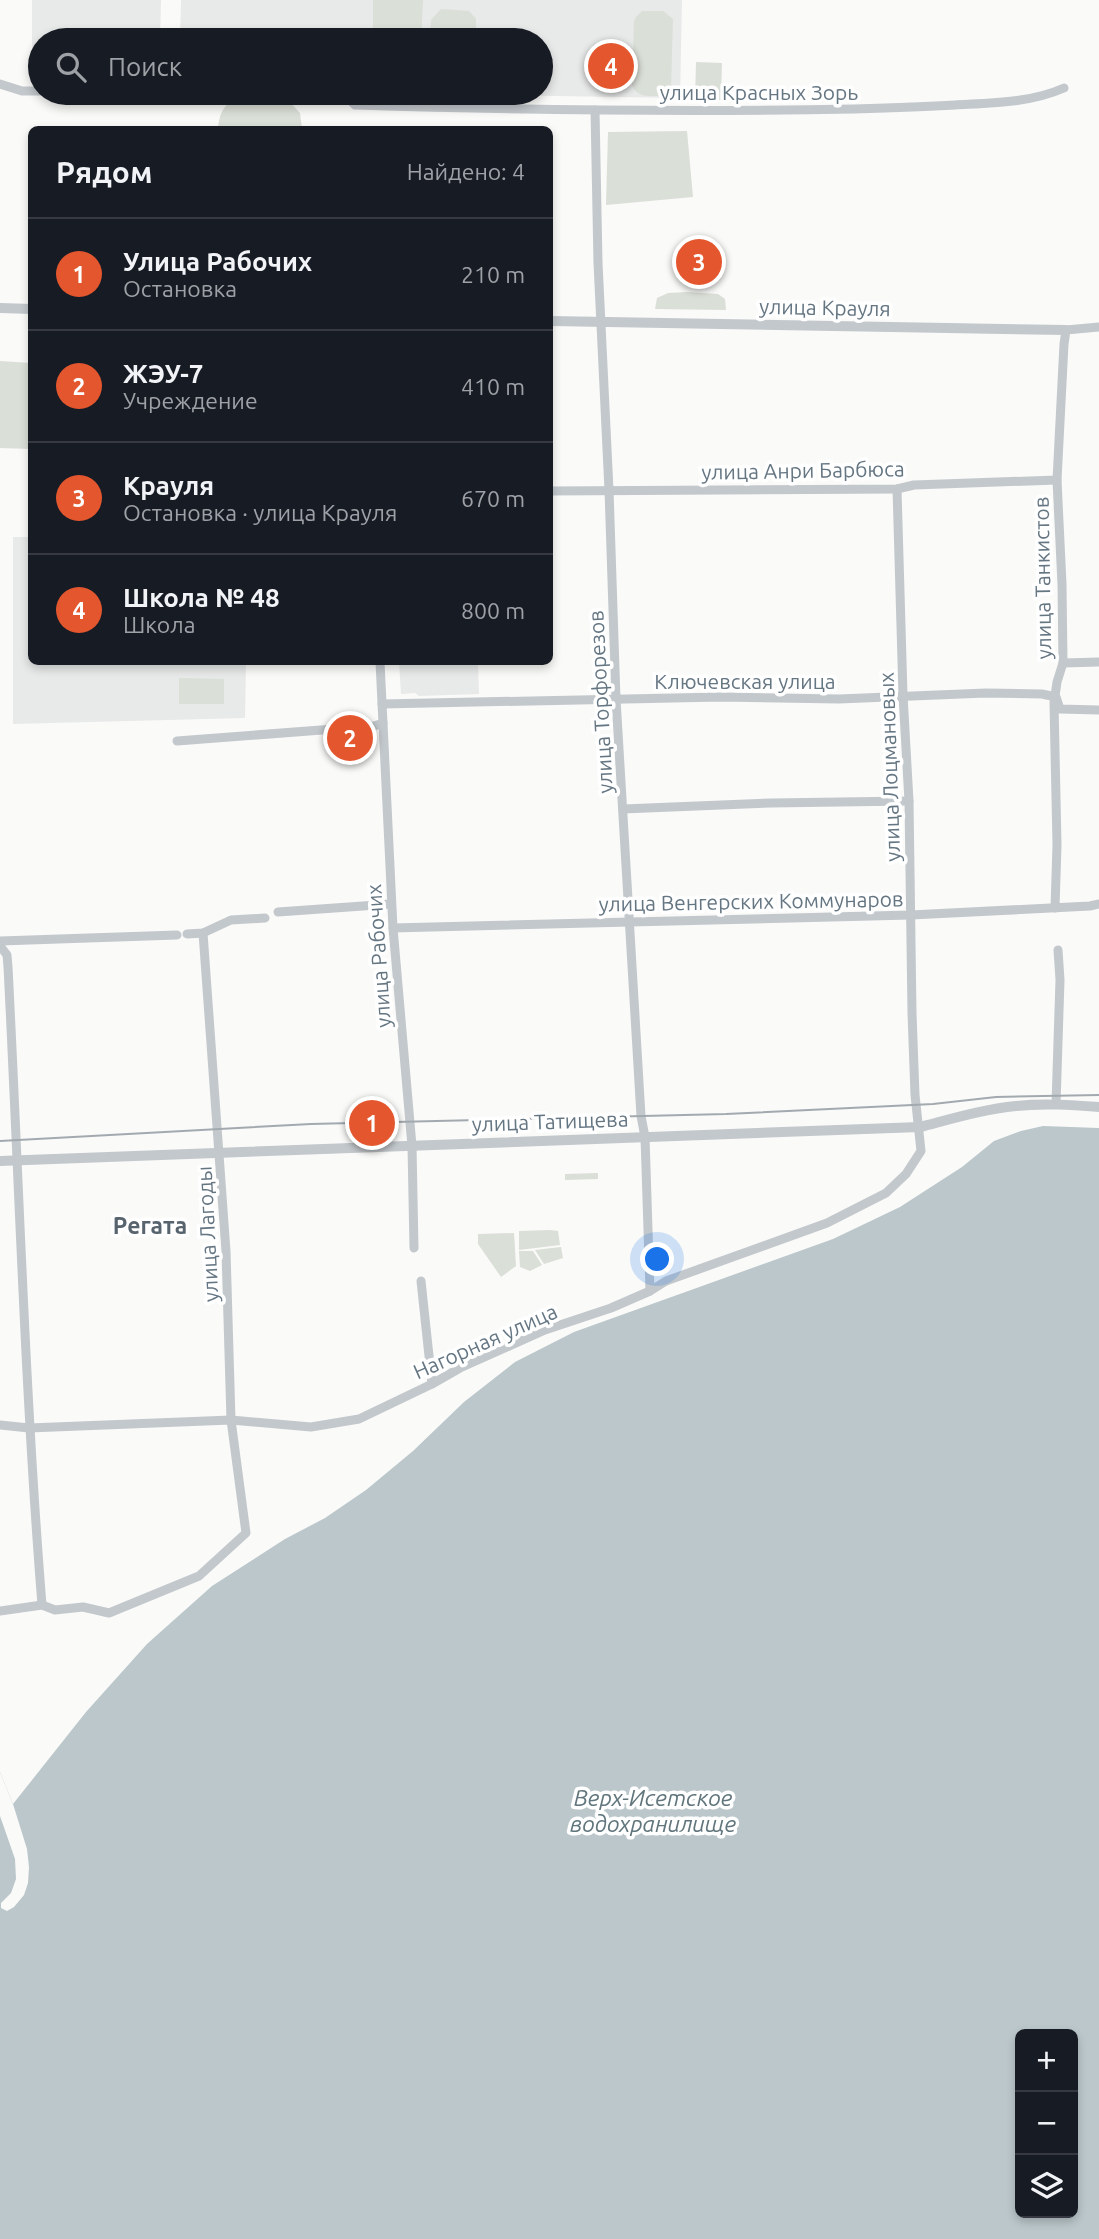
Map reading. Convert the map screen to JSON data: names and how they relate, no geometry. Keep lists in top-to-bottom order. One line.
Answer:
{"streets":{"street":["улица Красных Зорь","улица Крауля","улица Анри Барбюса","улица Танкистов","Ключевская улица","улица Торфорезов","улица Лоцмановых","улица Венгерских Коммунаров","улица Рабочих","улица Татищева","улица Лагоды","Нагорная улица"]},"crossings":[["улица Красных Зорь","улица Торфорезов"],["улица Крауля","улица Танкистов"],["улица Крауля","улица Торфорезов"],["улица Анри Барбюса","улица Танкистов"],["улица Анри Барбюса","улица Торфорезов"],["улица Анри Барбюса","улица Лоцмановых"],["улица Танкистов","Ключевская улица"],["улица Танкистов","улица Венгерских Коммунаров"],["Ключевская улица","улица Торфорезов"],["Ключевская улица","улица Лоцмановых"],["Ключевская улица","улица Рабочих"],["улица Торфорезов","улица Венгерских Коммунаров"],["улица Торфорезов","улица Татищева"],["улица Торфорезов","Нагорная улица"],["улица Лоцмановых","улица Венгерских Коммунаров"],["улица Лоцмановых","улица Татищева"],["улица Лоцмановых","Нагорная улица"],["улица Венгерских Коммунаров","улица Рабочих"],["улица Рабочих","улица Татищева"],["улица Татищева","улица Лагоды"],["улица Татищева","Нагорная улица"],["улица Лагоды","Нагорная улица"]],"districts":["Регата"],"water":["Верх-Исетское водохранилище"],"page":{"search":"Поиск","pins":["4","3","2","1"],"heading":["Рядом","Найдено: 4"],"list":[{"mark":"1","name":"Улица Рабочих","note":"Остановка","value":"210 m"},{"mark":"2","name":"ЖЭУ-7","note":"Учреждение","value":"410 m"},{"mark":"3","name":"Крауля","note":"Остановка · улица Крауля","value":"670 m"},{"mark":"4","name":"Школа № 48","note":"Школа","value":"800 m"}],"map_buttons":["+","−"]}}
